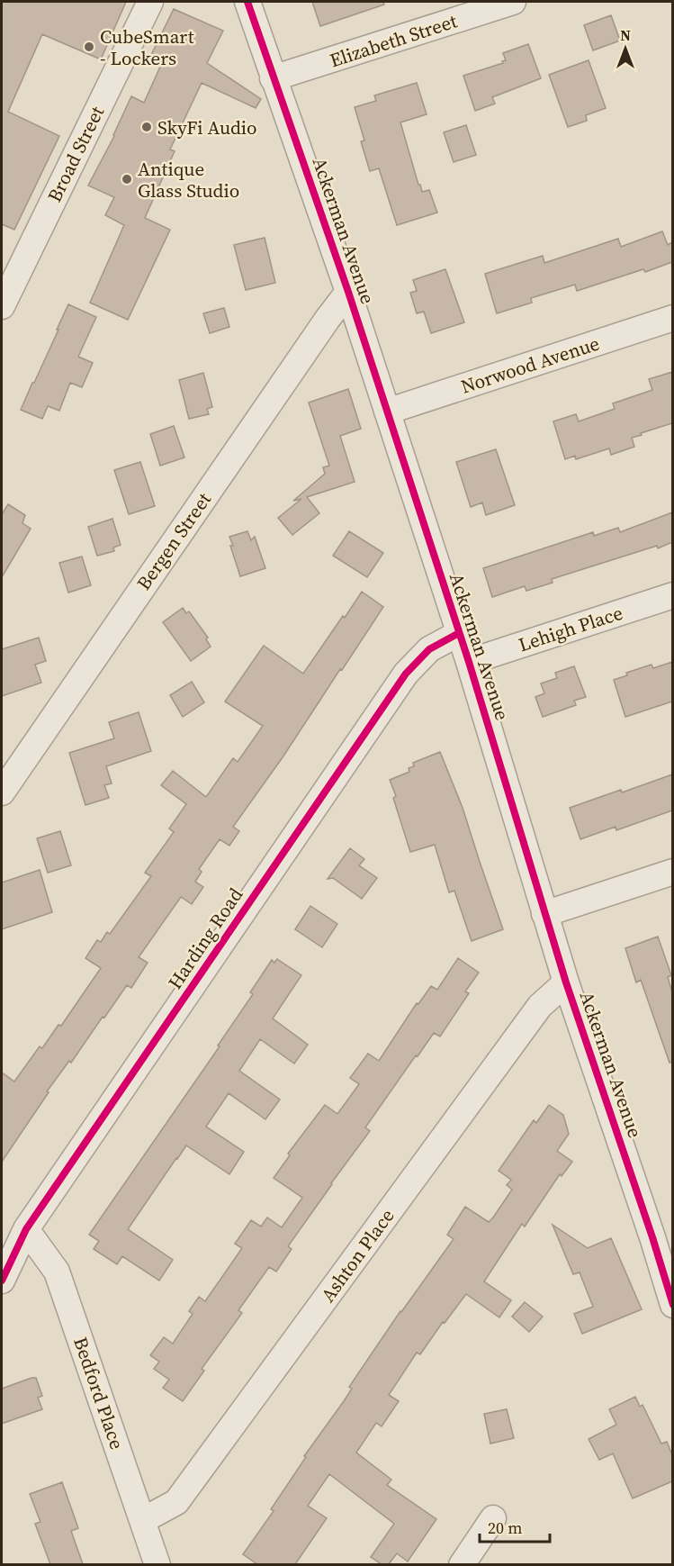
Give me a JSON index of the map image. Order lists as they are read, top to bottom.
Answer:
{
  "streets": {
    "street": [
      "Elizabeth Street",
      "Broad Street",
      "Ackerman Avenue",
      "Norwood Avenue",
      "Bergen Street",
      "Lehigh Place",
      "Harding Road",
      "Ashton Place",
      "Bedford Place"
    ]
  },
  "crossings": [
    ["Elizabeth Street", "Ackerman Avenue"],
    ["Ackerman Avenue", "Norwood Avenue"],
    ["Ackerman Avenue", "Bergen Street"],
    ["Ackerman Avenue", "Lehigh Place"],
    ["Ackerman Avenue", "Harding Road"],
    ["Ackerman Avenue", "Ashton Place"],
    ["Harding Road", "Bedford Place"],
    ["Ashton Place", "Bedford Place"]
  ],
  "places": ["CubeSmart - Lockers", "SkyFi Audio", "Antique Glass Studio"],
  "scale_bar": "20 m",
  "north": "top"
}
